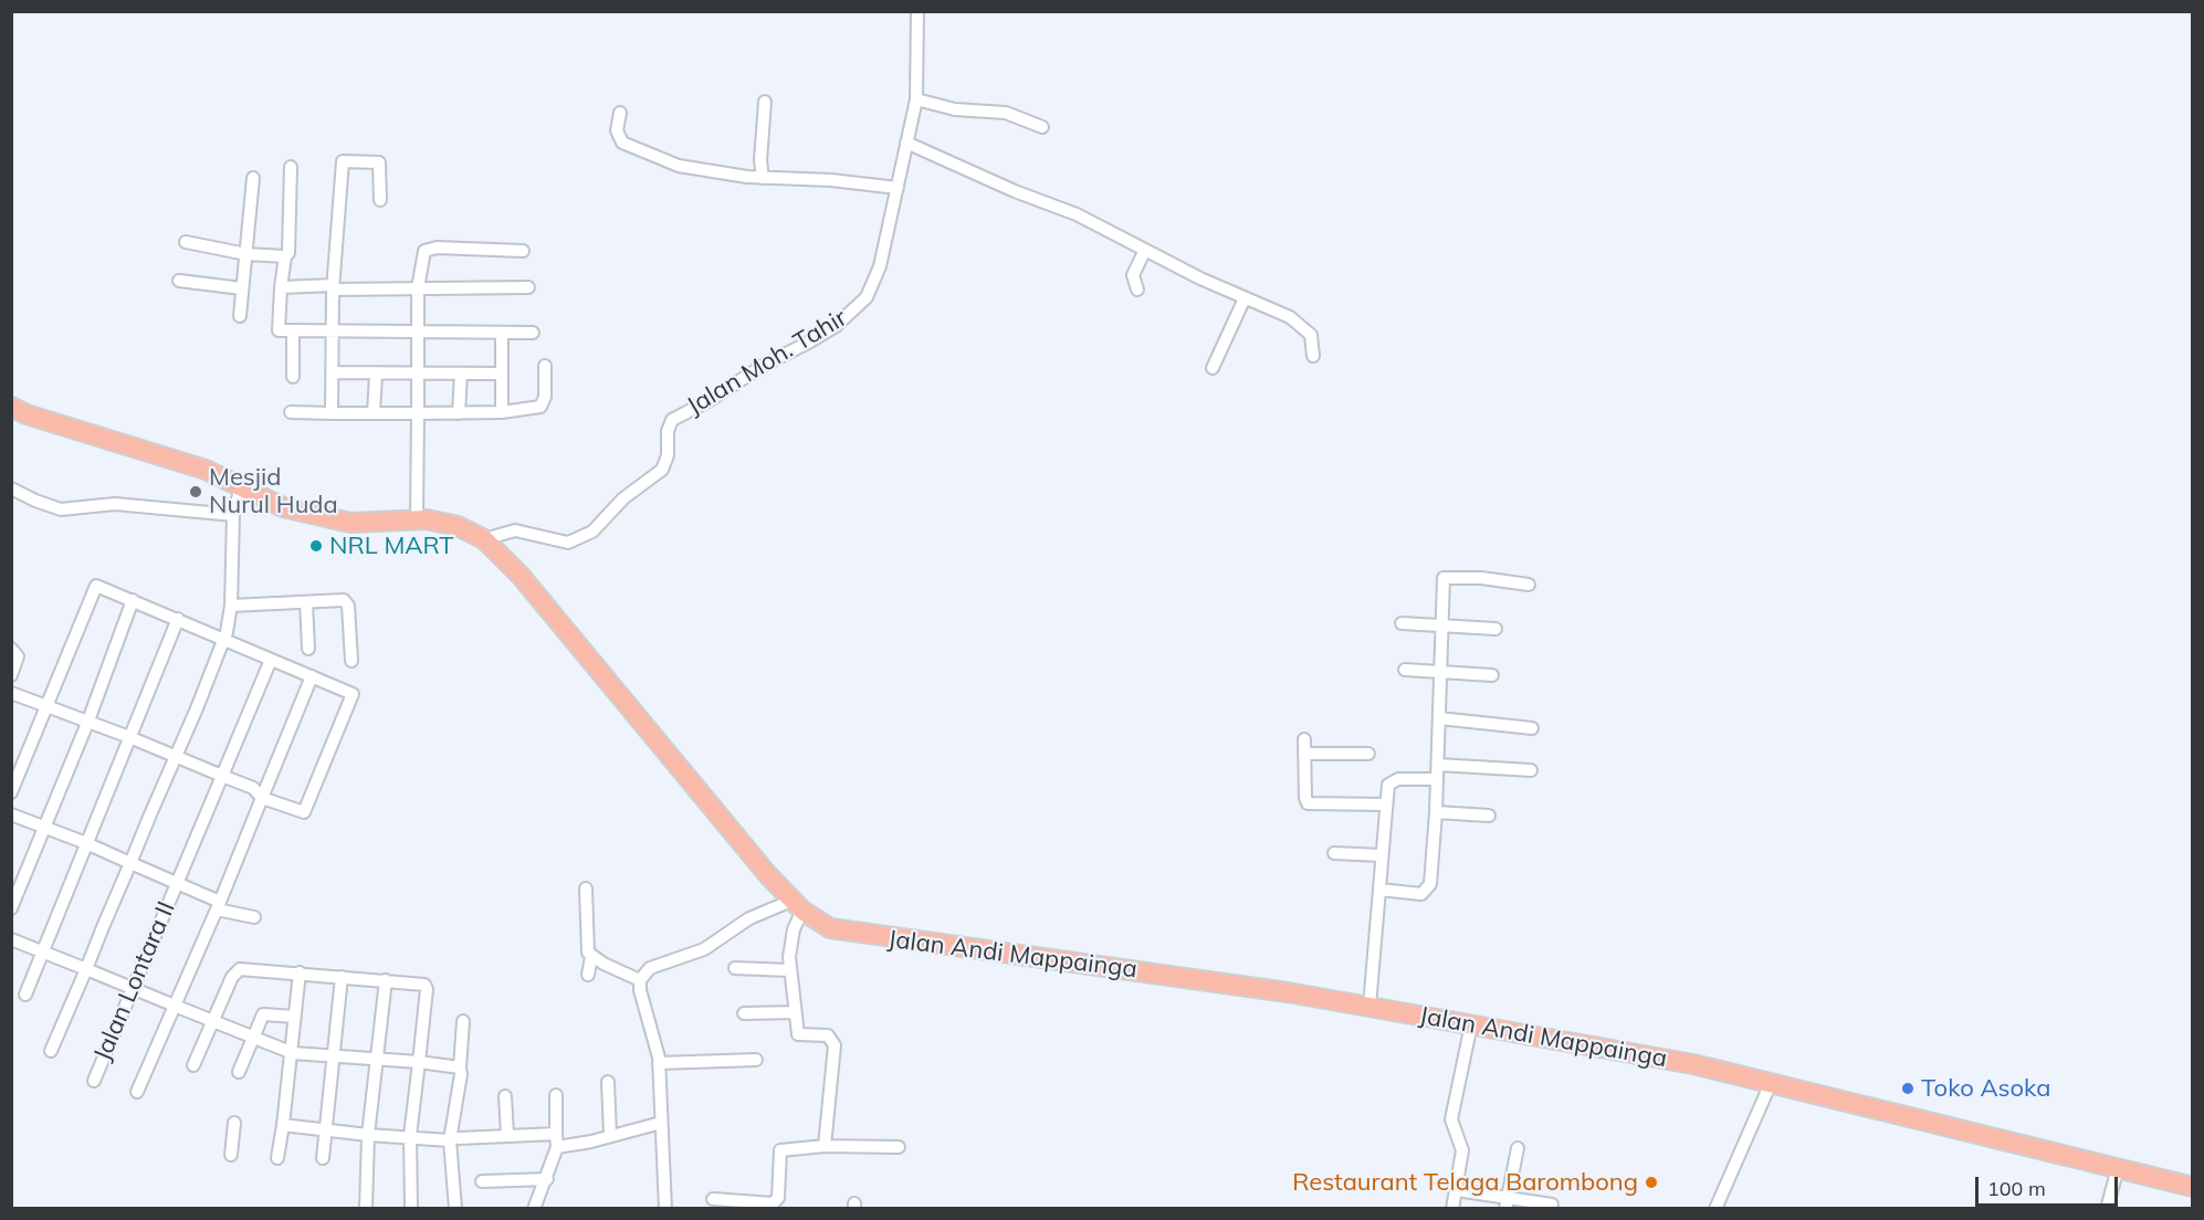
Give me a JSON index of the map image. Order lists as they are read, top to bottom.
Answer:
{
  "streets": {
    "main road": ["Jalan Andi Mappainga"],
    "street": ["Jalan Moh. Tahir", "Jalan Lontara II"]
  },
  "crossings": [
    ["Jalan Moh. Tahir", "Jalan Andi Mappainga"]
  ],
  "places": [
    "Mesjid Nurul Huda",
    "NRL MART",
    "Toko Asoka",
    "Restaurant Telaga Barombong"
  ],
  "scale_bar": "100 m"
}
